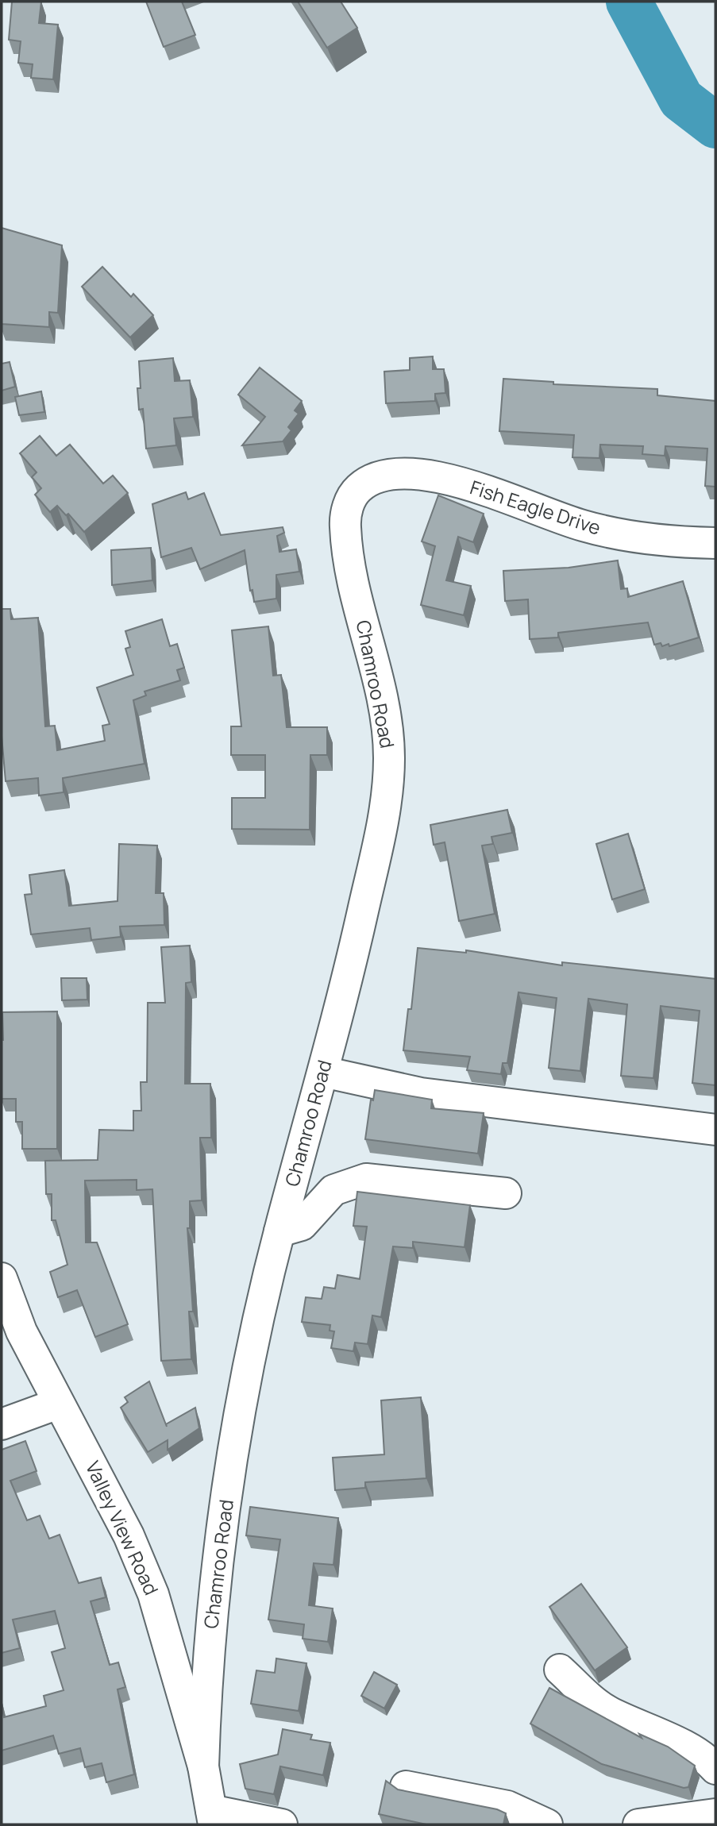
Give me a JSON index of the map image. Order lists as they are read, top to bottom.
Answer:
{
  "streets": {
    "street": ["Fish Eagle Drive", "Chamroo Road", "Valley View Road"]
  },
  "crossings": [
    ["Fish Eagle Drive", "Chamroo Road"],
    ["Chamroo Road", "Valley View Road"]
  ]
}
